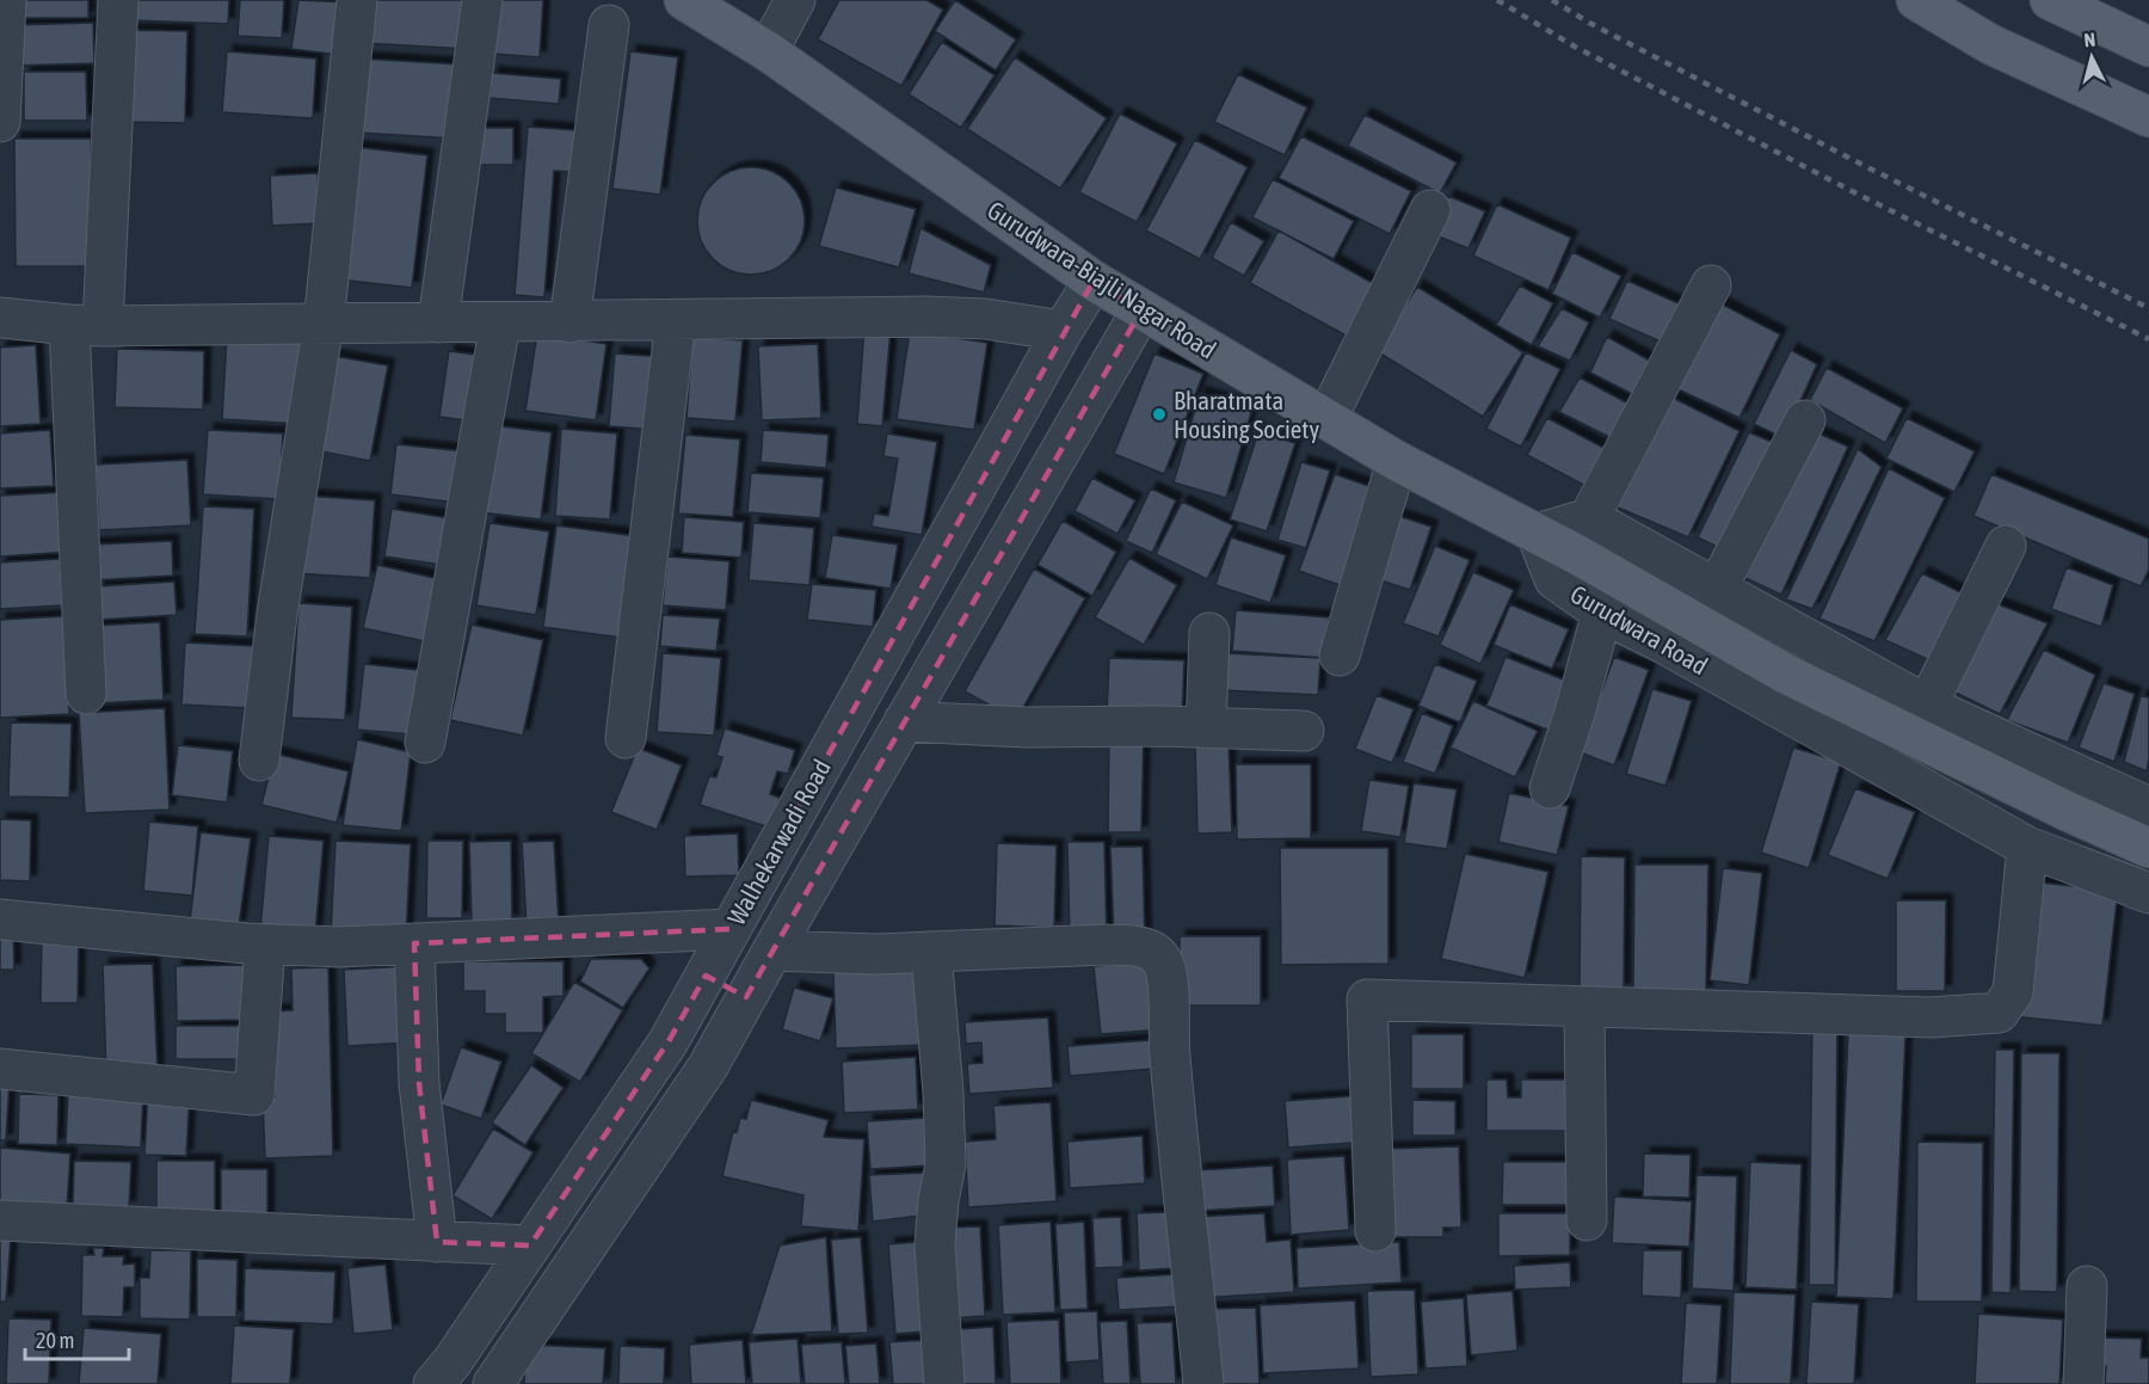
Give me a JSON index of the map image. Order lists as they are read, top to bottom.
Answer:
{
  "streets": {
    "main road": ["Gurudwara-Biajli Nagar Road"],
    "street": ["Gurudwara Road", "Walhekarwadi Road"]
  },
  "crossings": [
    ["Gurudwara-Biajli Nagar Road", "Gurudwara Road"],
    ["Gurudwara-Biajli Nagar Road", "Walhekarwadi Road"]
  ],
  "places": ["Bharatmata Housing Society"],
  "scale_bar": "20 m",
  "north": "top"
}
